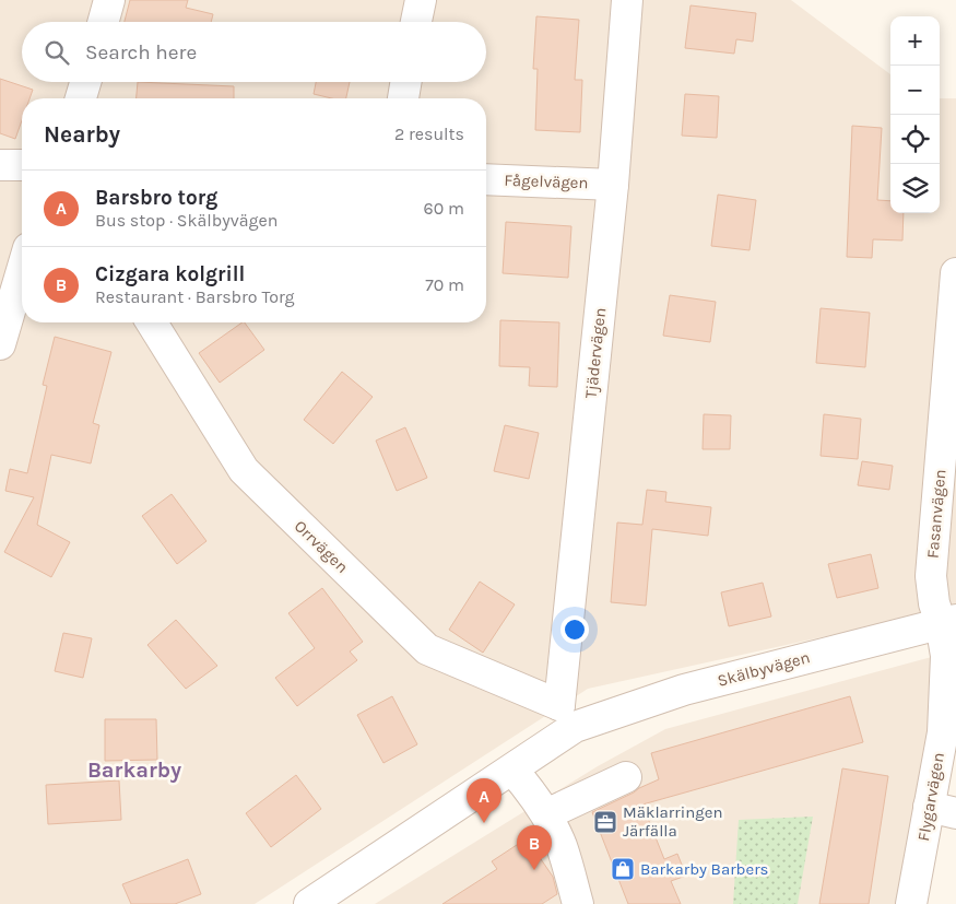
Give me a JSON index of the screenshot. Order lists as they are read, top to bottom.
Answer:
{
  "streets": {
    "street": [
      "Fågelvägen",
      "Tjädervägen",
      "Fasanvägen",
      "Orrvägen",
      "Skälbyvägen",
      "Flygarvägen"
    ]
  },
  "crossings": [
    ["Fågelvägen", "Tjädervägen"],
    ["Tjädervägen", "Orrvägen"],
    ["Tjädervägen", "Skälbyvägen"],
    ["Fasanvägen", "Skälbyvägen"],
    ["Fasanvägen", "Flygarvägen"],
    ["Orrvägen", "Skälbyvägen"],
    ["Skälbyvägen", "Flygarvägen"]
  ],
  "districts": ["Barkarby"],
  "places": {
    "office": ["Mäklarringen Järfälla"],
    "shop": ["Barkarby Barbers"]
  },
  "page": {
    "map_buttons": ["+", "−"],
    "search": "Search here",
    "heading": ["Nearby", "2 results"],
    "list": [
      {
        "mark": "A",
        "name": "Barsbro torg",
        "note": "Bus stop · Skälbyvägen",
        "value": "60 m"
      },
      {
        "mark": "B",
        "name": "Cizgara kolgrill",
        "note": "Restaurant · Barsbro Torg",
        "value": "70 m"
      }
    ],
    "pins": ["A", "B"]
  }
}
